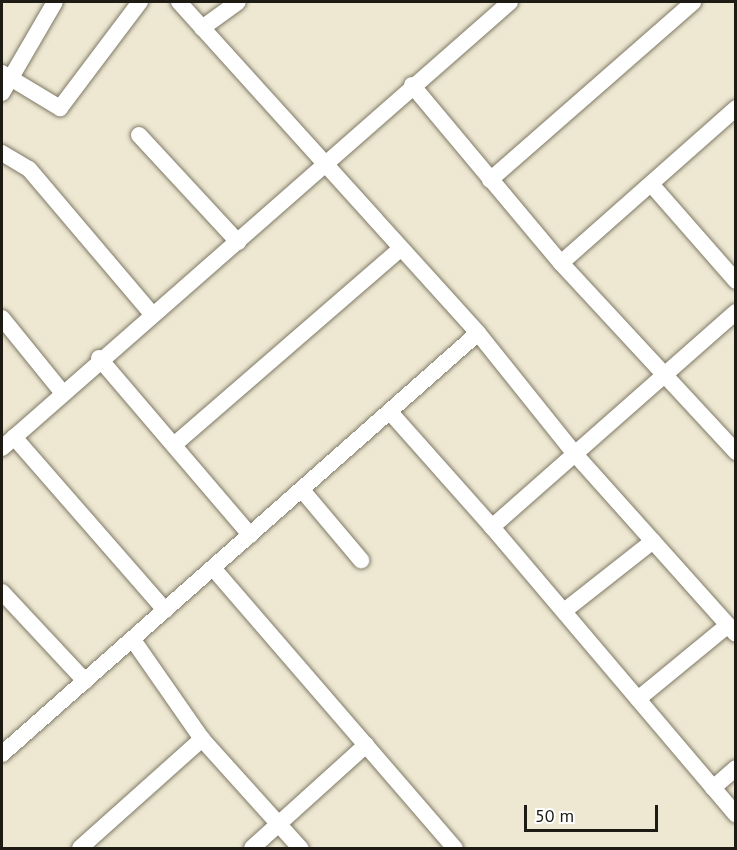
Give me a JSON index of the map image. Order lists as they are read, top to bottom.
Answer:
{
  "scale_bar": "50 m"
}
